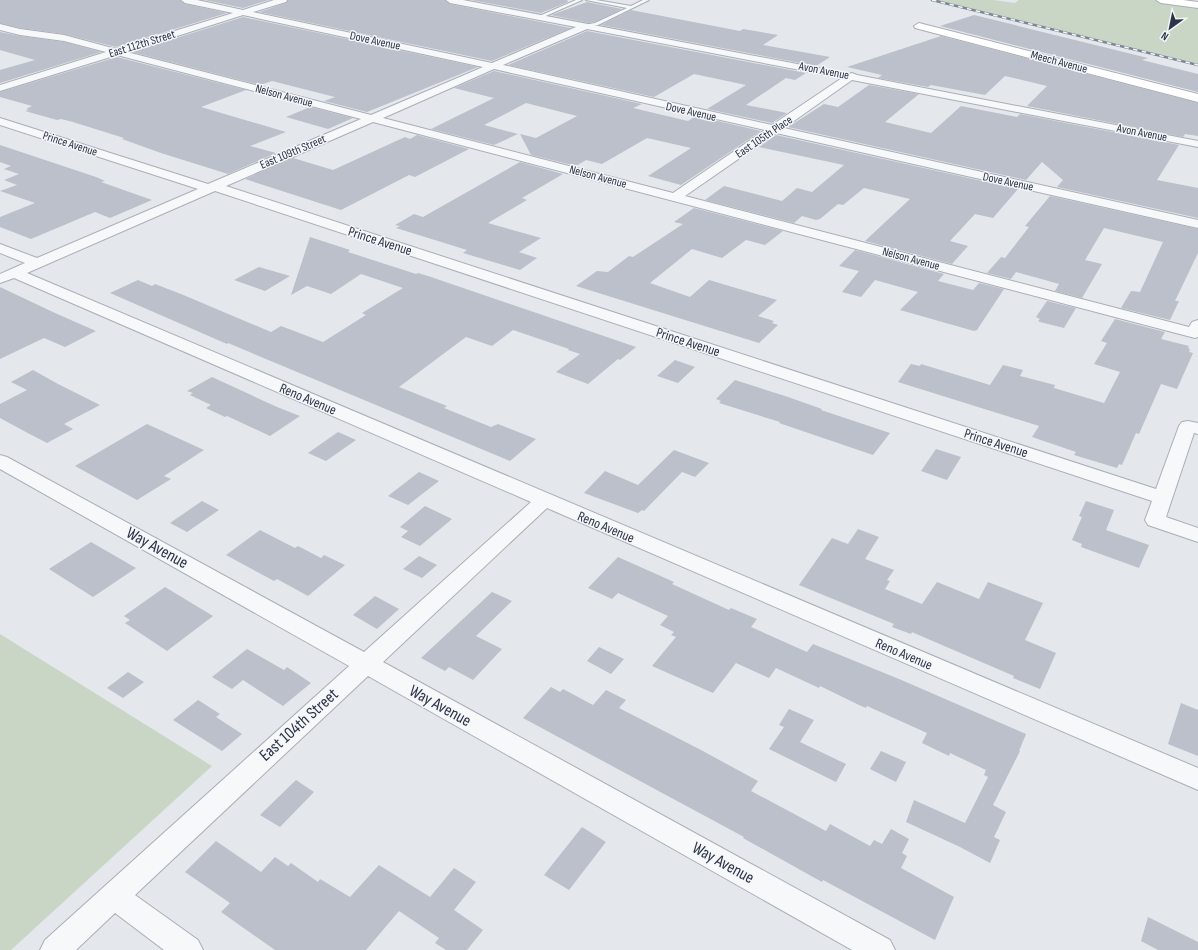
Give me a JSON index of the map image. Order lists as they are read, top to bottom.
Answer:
{
  "streets": {
    "street": [
      "Dove Avenue",
      "East 112th Street",
      "Meech Avenue",
      "Avon Avenue",
      "Nelson Avenue",
      "East 105th Place",
      "Prince Avenue",
      "East 109th Street",
      "Reno Avenue",
      "Way Avenue",
      "East 104th Street"
    ]
  },
  "crossings": [
    ["Dove Avenue", "East 112th Street"],
    ["Dove Avenue", "East 105th Place"],
    ["Dove Avenue", "East 109th Street"],
    ["East 112th Street", "Nelson Avenue"],
    ["Avon Avenue", "East 105th Place"],
    ["Avon Avenue", "East 109th Street"],
    ["Nelson Avenue", "East 105th Place"],
    ["Nelson Avenue", "East 109th Street"],
    ["Prince Avenue", "East 109th Street"],
    ["East 109th Street", "Reno Avenue"],
    ["Reno Avenue", "East 104th Street"],
    ["Way Avenue", "East 104th Street"]
  ],
  "north": "bottom left"
}
